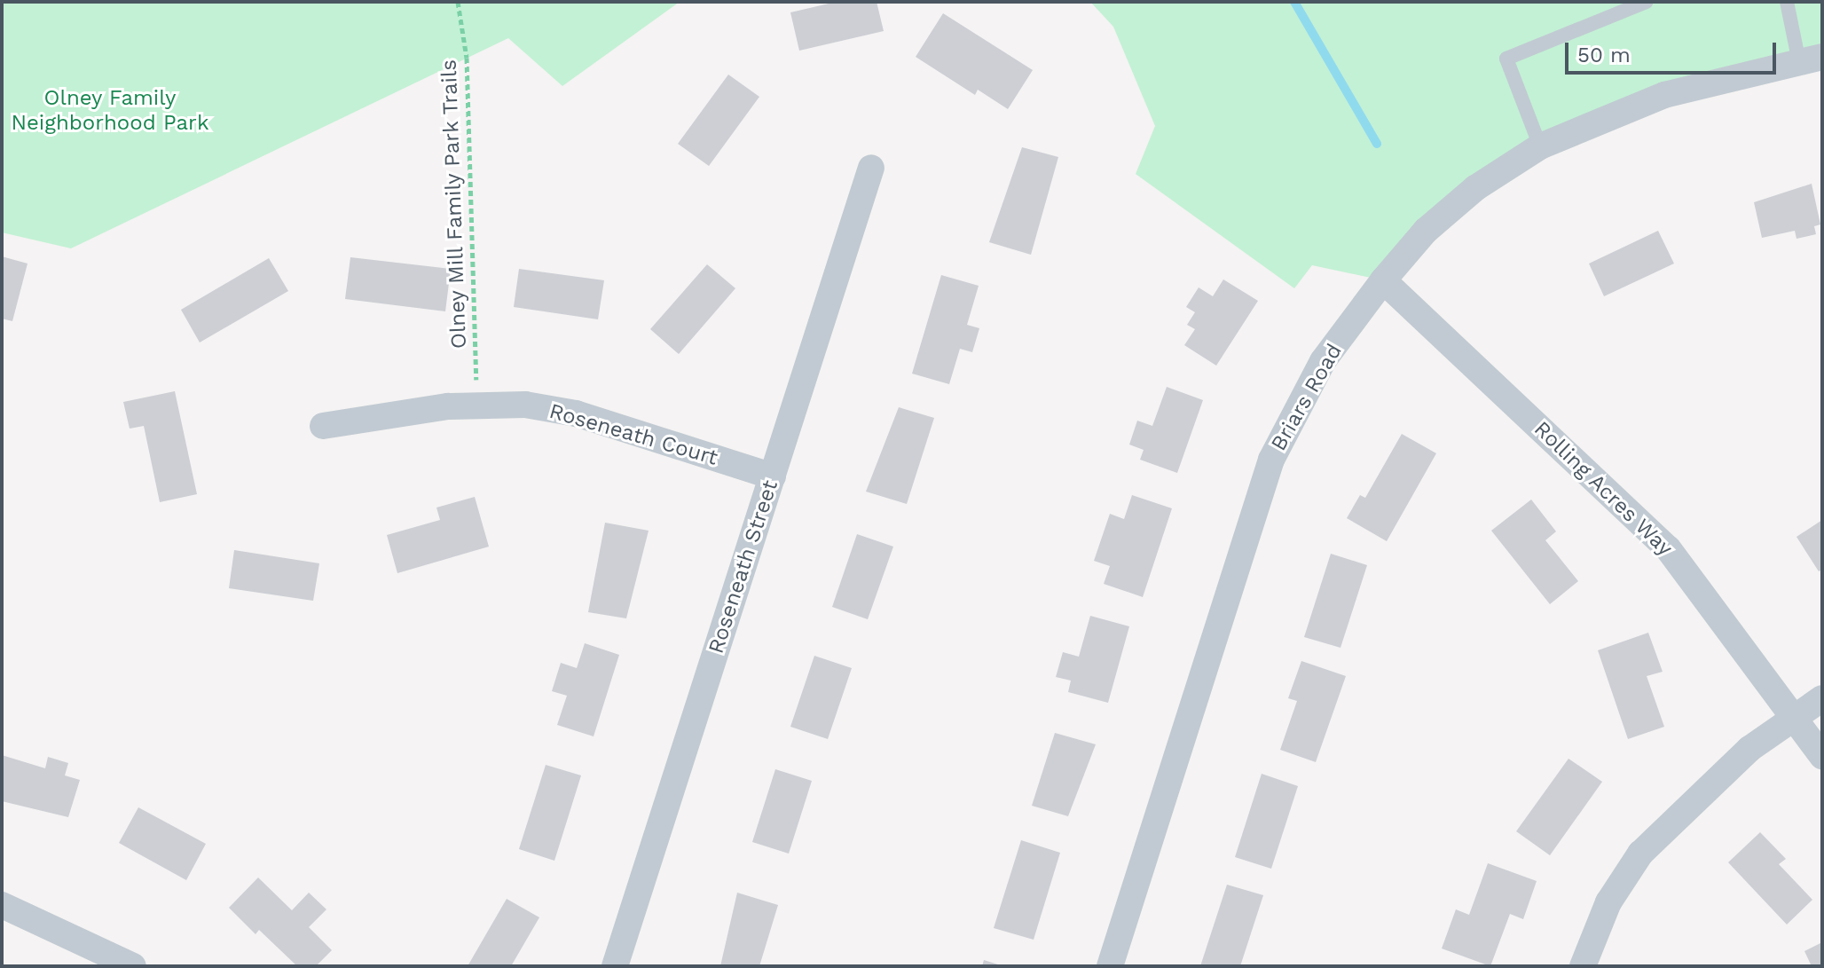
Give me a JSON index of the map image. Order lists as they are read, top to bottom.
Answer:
{
  "streets": {
    "street": [
      "Briars Road",
      "Roseneath Court",
      "Rolling Acres Way",
      "Roseneath Street"
    ],
    "path": ["Olney Mill Family Park Trails"]
  },
  "crossings": [
    ["Olney Mill Family Park Trails", "Roseneath Court"],
    ["Briars Road", "Rolling Acres Way"],
    ["Roseneath Court", "Roseneath Street"]
  ],
  "parks": ["Olney Family Neighborhood Park"],
  "scale_bar": "50 m"
}
